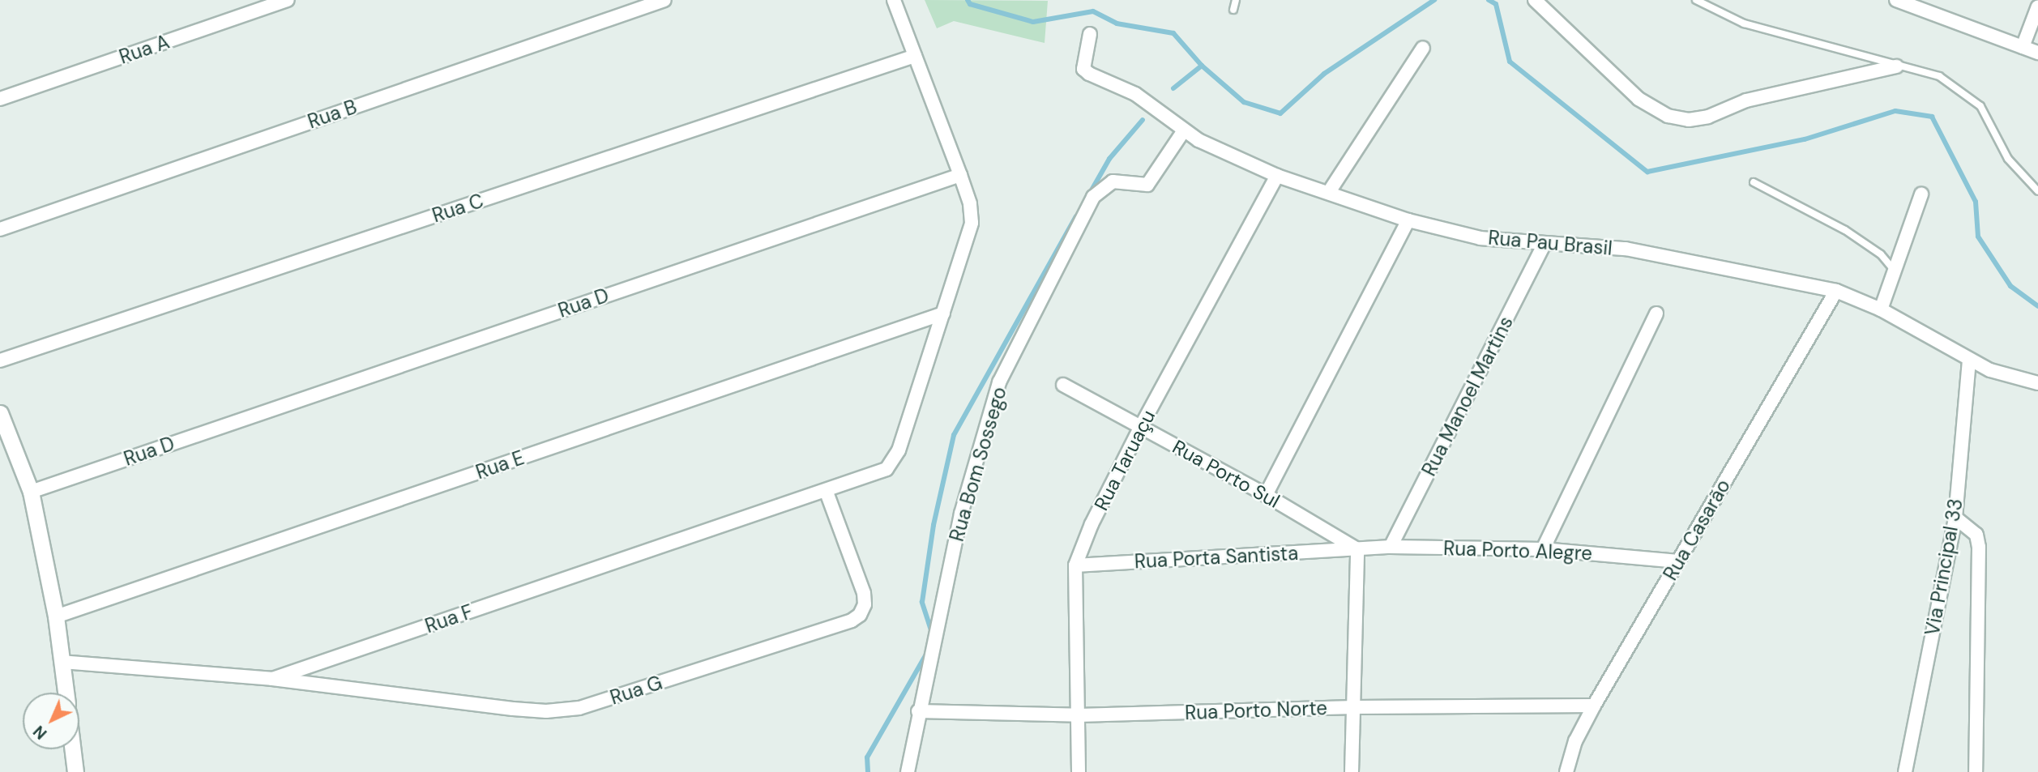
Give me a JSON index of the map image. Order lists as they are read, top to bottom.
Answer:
{
  "streets": {
    "street": [
      "Rua A",
      "Rua B",
      "Rua C",
      "Rua Pau Brasil",
      "Rua D",
      "Rua Manoel Martins",
      "Rua Taruaçu",
      "Rua Bom Sossego",
      "Rua E",
      "Rua Porto Sul",
      "Rua Casarão",
      "Rua Porto Alegre",
      "Rua Porta Santista",
      "Via Principal 33",
      "Rua F",
      "Rua G",
      "Rua Porto Norte"
    ]
  },
  "crossings": [
    ["Rua Pau Brasil", "Rua Manoel Martins"],
    ["Rua Pau Brasil", "Rua Taruaçu"],
    ["Rua Pau Brasil", "Rua Bom Sossego"],
    ["Rua Pau Brasil", "Rua Casarão"],
    ["Rua Pau Brasil", "Via Principal 33"],
    ["Rua Manoel Martins", "Rua Porto Alegre"],
    ["Rua Taruaçu", "Rua Porto Sul"],
    ["Rua Taruaçu", "Rua Porta Santista"],
    ["Rua Taruaçu", "Rua Porto Norte"],
    ["Rua Bom Sossego", "Rua Porto Norte"],
    ["Rua Porto Sul", "Rua Porto Alegre"],
    ["Rua Porto Sul", "Rua Porta Santista"],
    ["Rua Casarão", "Rua Porto Alegre"],
    ["Rua Casarão", "Rua Porto Norte"],
    ["Rua Porto Alegre", "Rua Porta Santista"],
    ["Rua F", "Rua G"]
  ],
  "north": "bottom left"
}
